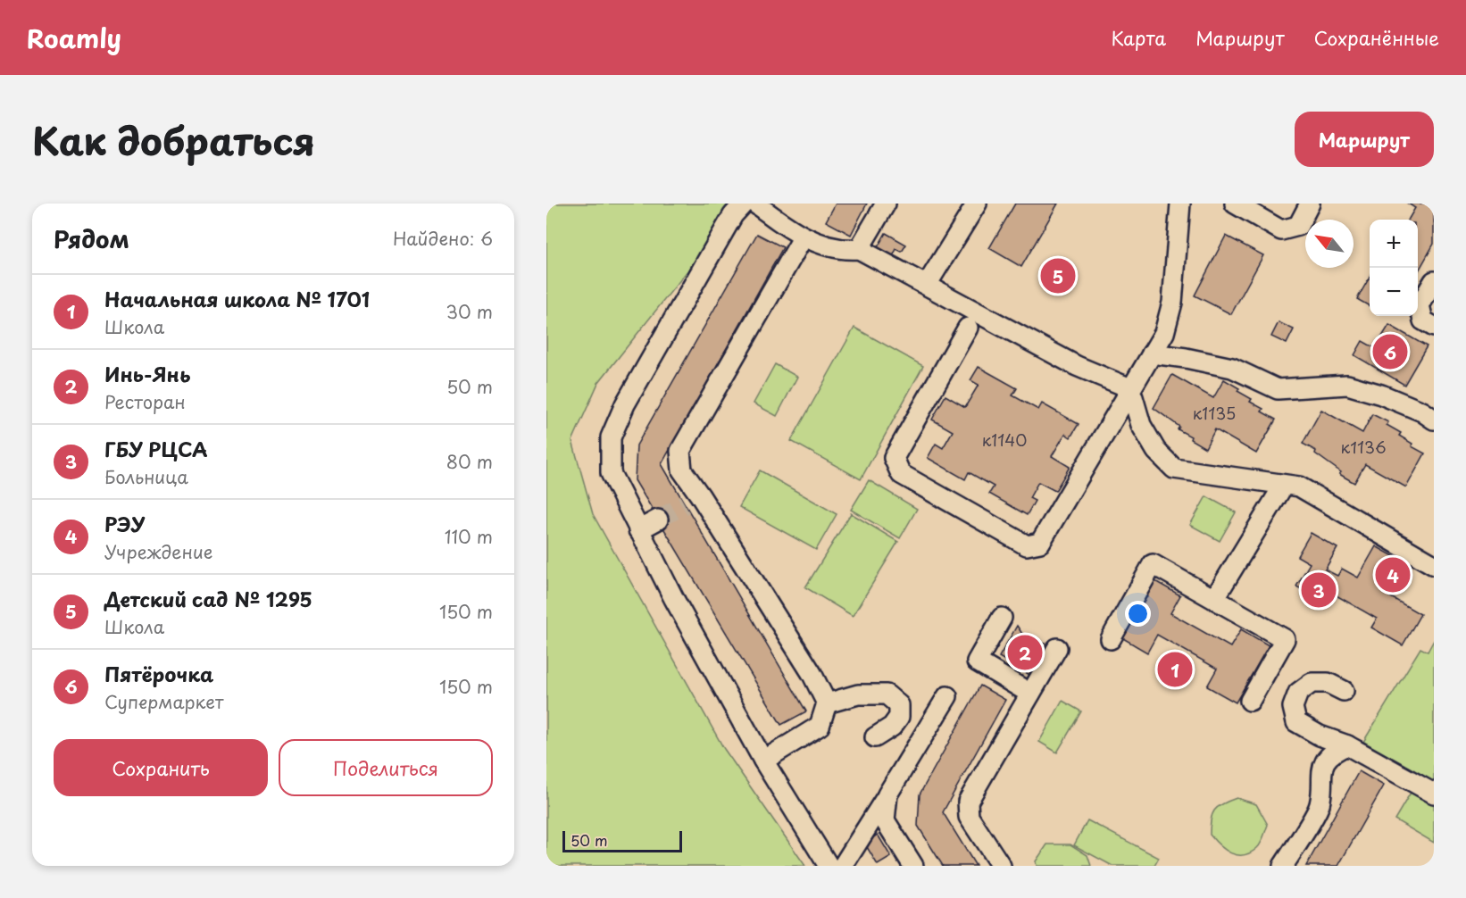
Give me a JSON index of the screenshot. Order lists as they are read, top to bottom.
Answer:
{
  "house_numbers": ["к1135", "к1140", "к1136"],
  "scale_bar": "50 m",
  "north": "top left",
  "page": {
    "header": "Roamly",
    "nav": ["Карта", "Маршрут", "Сохранённые"],
    "title": "Как добраться",
    "buttons": [
      "Маршрут",
      ["Сохранить", "Поделиться"]
    ],
    "heading": ["Рядом", "Найдено: 6"],
    "map_buttons": ["+", "−"],
    "pins": [
      "5",
      "6",
      "4",
      "3",
      "2",
      "1"
    ],
    "list": [
      {
        "mark": "1",
        "name": "Начальная школа № 1701",
        "note": "Школа",
        "value": "30 m"
      },
      {
        "mark": "2",
        "name": "Инь-Янь",
        "note": "Ресторан",
        "value": "50 m"
      },
      {
        "mark": "3",
        "name": "ГБУ РЦСА",
        "note": "Больница",
        "value": "80 m"
      },
      {
        "mark": "4",
        "name": "РЭУ",
        "note": "Учреждение",
        "value": "110 m"
      },
      {
        "mark": "5",
        "name": "Детский сад № 1295",
        "note": "Школа",
        "value": "150 m"
      },
      {
        "mark": "6",
        "name": "Пятёрочка",
        "note": "Супермаркет",
        "value": "150 m"
      }
    ],
    "scale": "50 m"
  }
}
